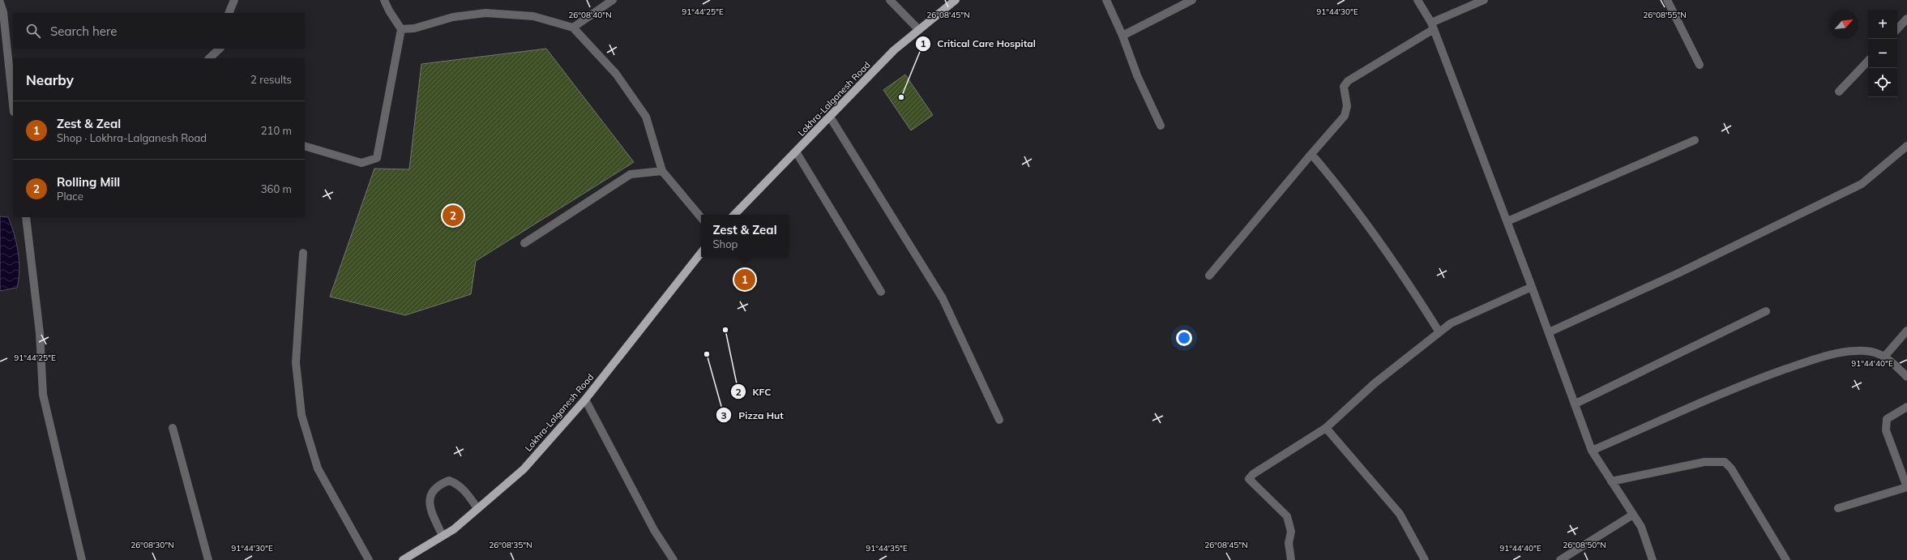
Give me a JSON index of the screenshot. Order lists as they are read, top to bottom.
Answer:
{
  "streets": {
    "main road": ["Lokhra-Lalganesh Road"]
  },
  "places": ["Critical Care Hospital", "KFC", "Pizza Hut"],
  "north": "top right",
  "page": {
    "map_buttons": ["+", "−"],
    "search": "Search here",
    "heading": ["Nearby", "2 results"],
    "list": [
      {
        "mark": "1",
        "name": "Zest & Zeal",
        "note": "Shop · Lokhra-Lalganesh Road",
        "value": "210 m"
      },
      {
        "mark": "2",
        "name": "Rolling Mill",
        "note": "Place",
        "value": "360 m"
      }
    ],
    "pins": ["2", "1"],
    "popup": ["Zest & Zeal", "Shop"]
  },
  "coordinates": [
    "91°44'25\"E",
    "91°44'30\"E",
    "26°08'40\"N",
    "26°08'45\"N",
    "26°08'55\"N",
    "91°44'40\"E",
    "26°08'30\"N",
    "26°08'35\"N",
    "26°08'50\"N",
    "91°44'35\"E"
  ]
}
